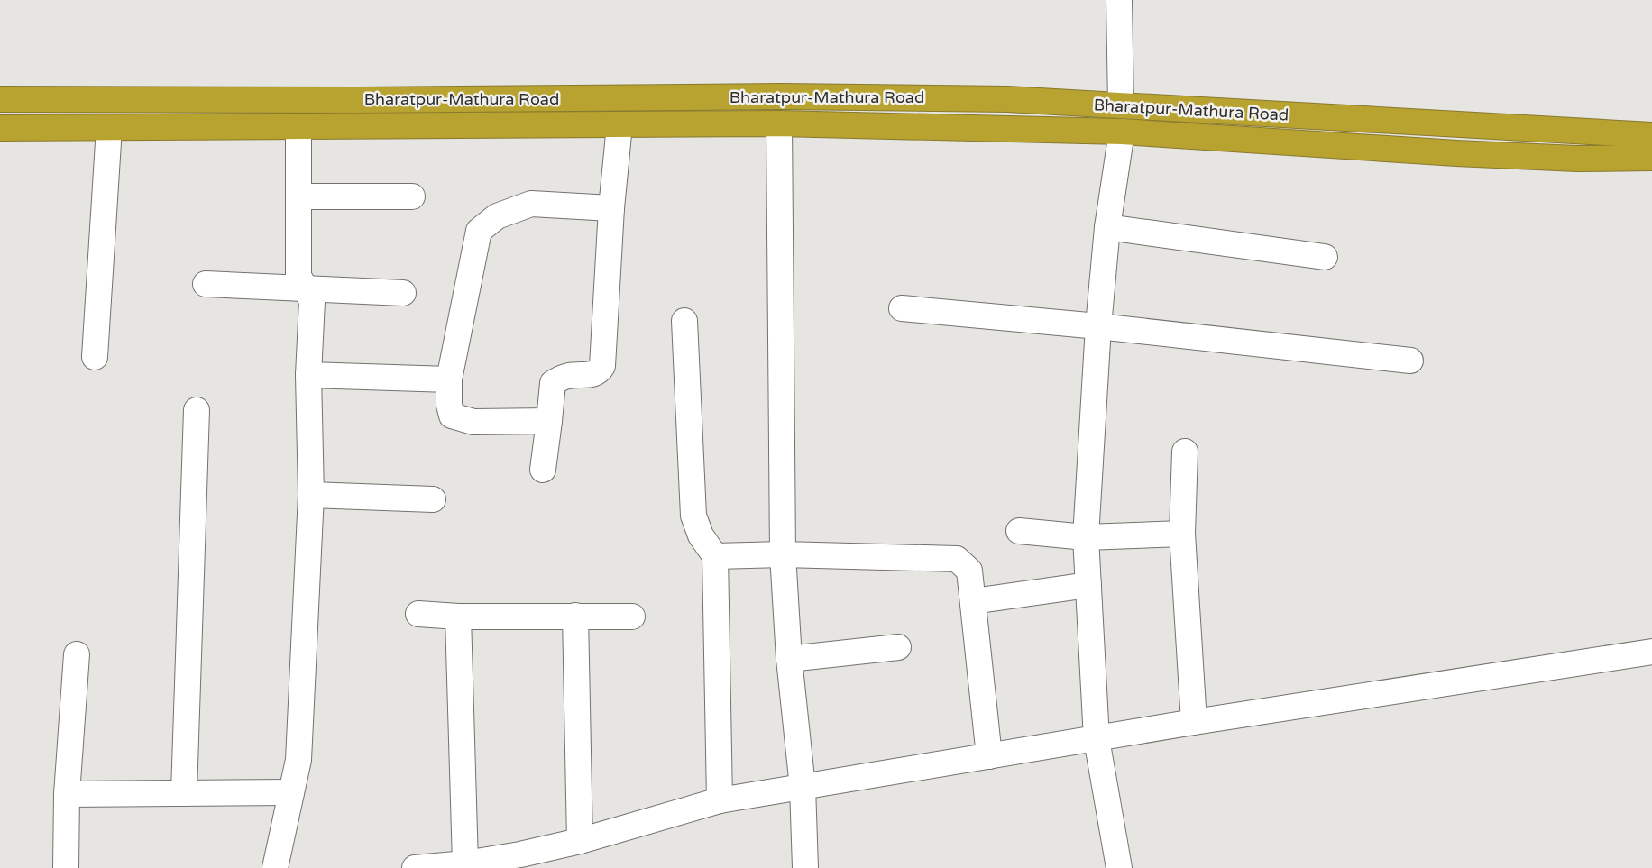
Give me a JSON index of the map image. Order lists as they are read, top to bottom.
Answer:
{
  "streets": {
    "highway": ["Bharatpur-Mathura Road"]
  }
}
